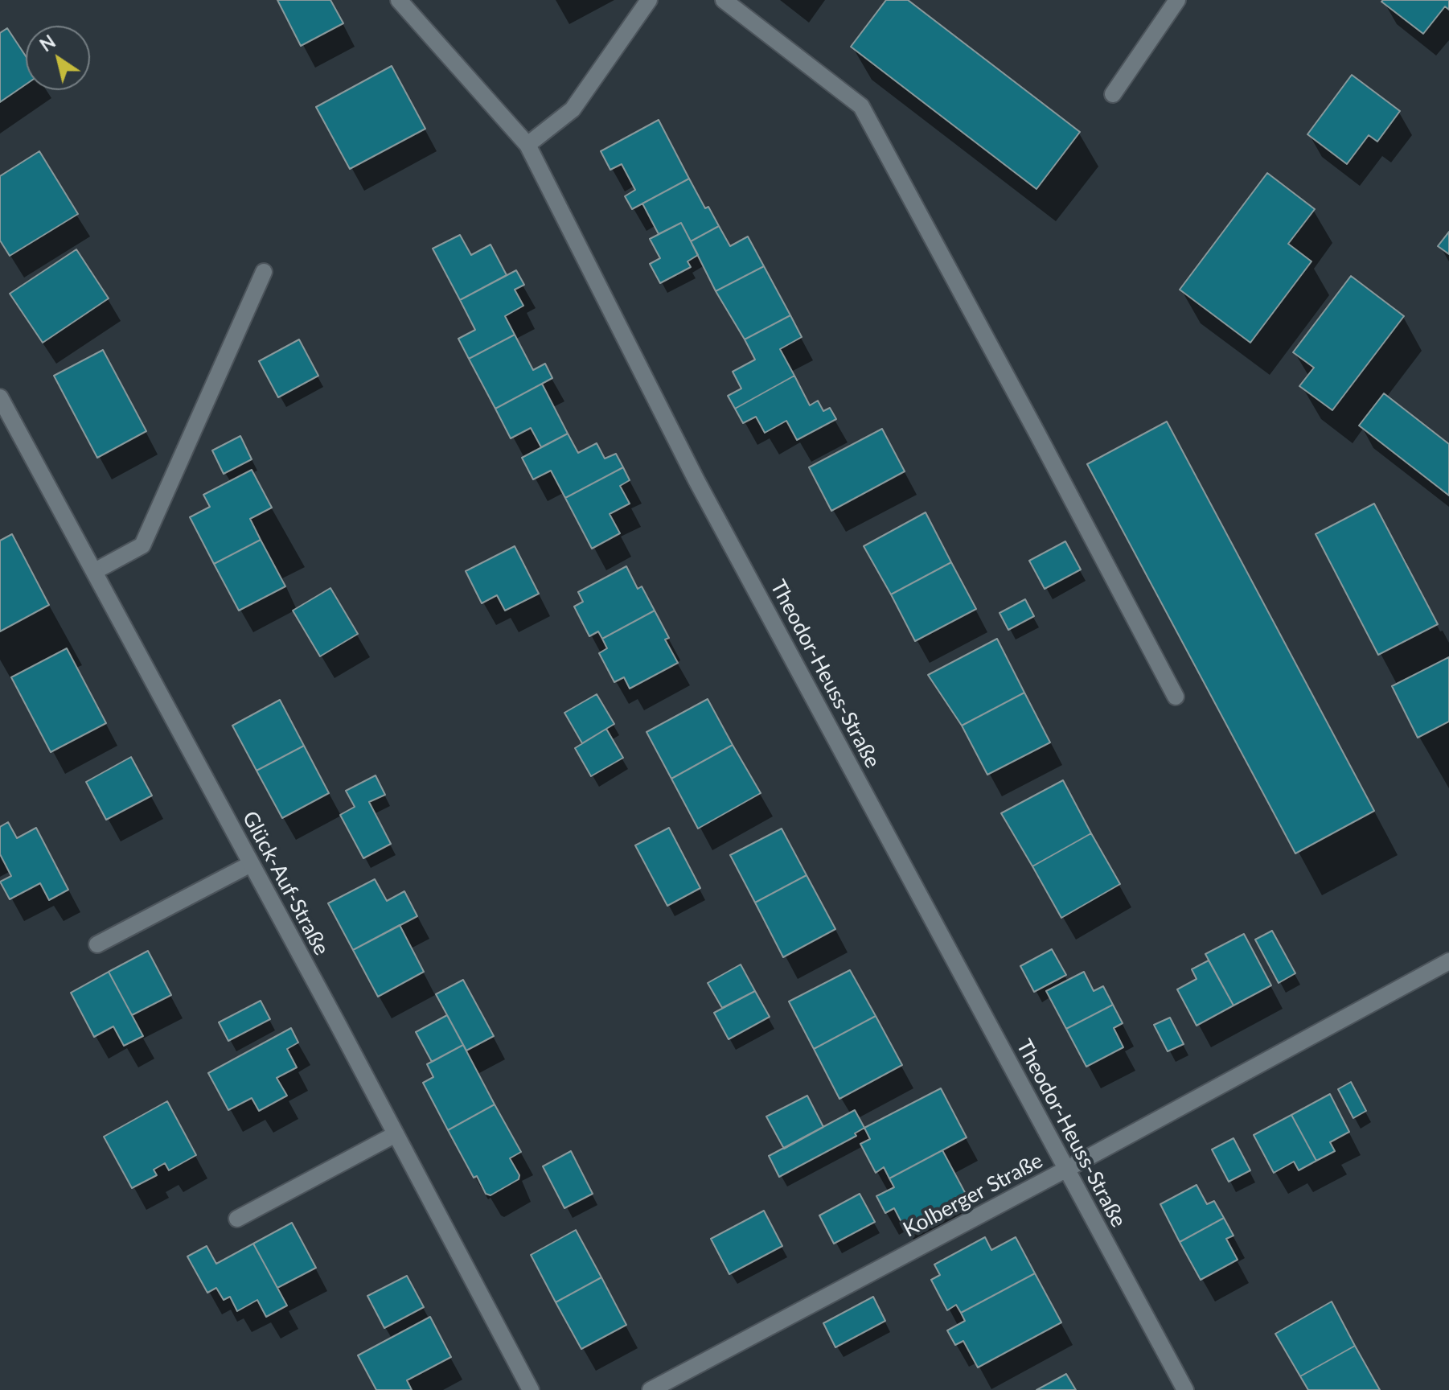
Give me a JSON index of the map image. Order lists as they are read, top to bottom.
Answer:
{
  "streets": {
    "street": ["Theodor-Heuss-Straße", "Glück-Auf-Straße", "Kolberger Straße"]
  },
  "crossings": [
    ["Theodor-Heuss-Straße", "Kolberger Straße"]
  ],
  "north": "top left"
}
